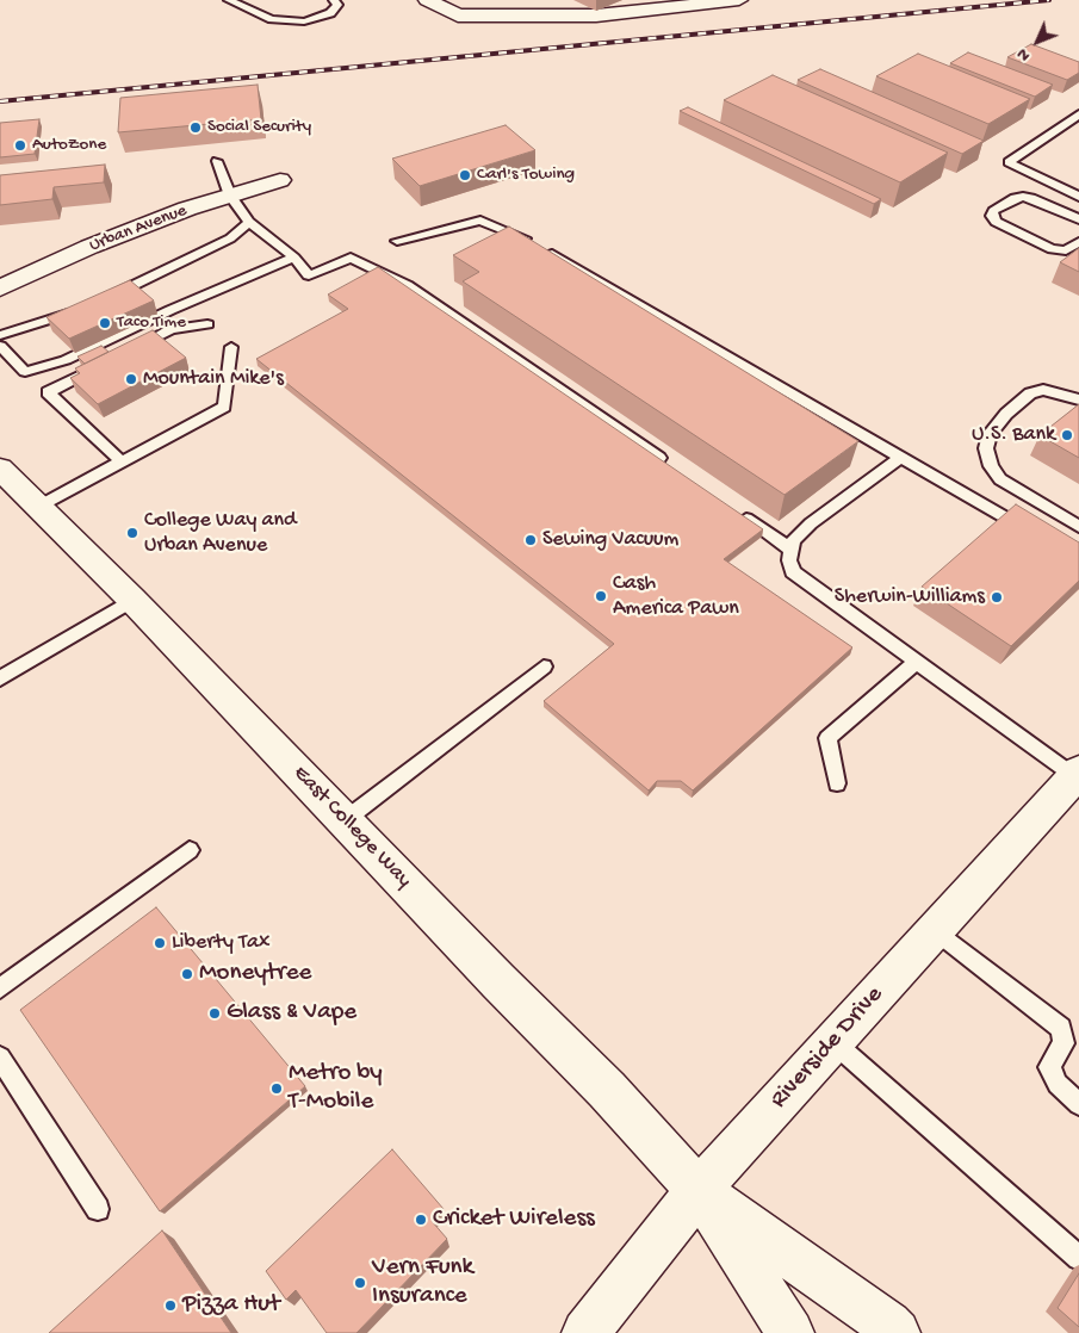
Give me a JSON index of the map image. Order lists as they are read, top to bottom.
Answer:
{
  "streets": {
    "main road": ["Urban Avenue", "East College Way", "Riverside Drive"]
  },
  "crossings": [
    ["East College Way", "Riverside Drive"]
  ],
  "places": [
    "Social Security",
    "AutoZone",
    "Carl's Towing",
    "Taco Time",
    "Mountain Mike's",
    "U.S. Bank",
    "College Way and Urban Avenue",
    "Sewing Vacuum",
    "Cash America Pawn",
    "Sherwin-Williams",
    "Liberty Tax",
    "Moneytree",
    "Glass & Vape",
    "Metro by T-Mobile",
    "Cricket Wireless",
    "Vern Funk Insurance",
    "Pizza Hut"
  ],
  "north": "bottom left"
}
